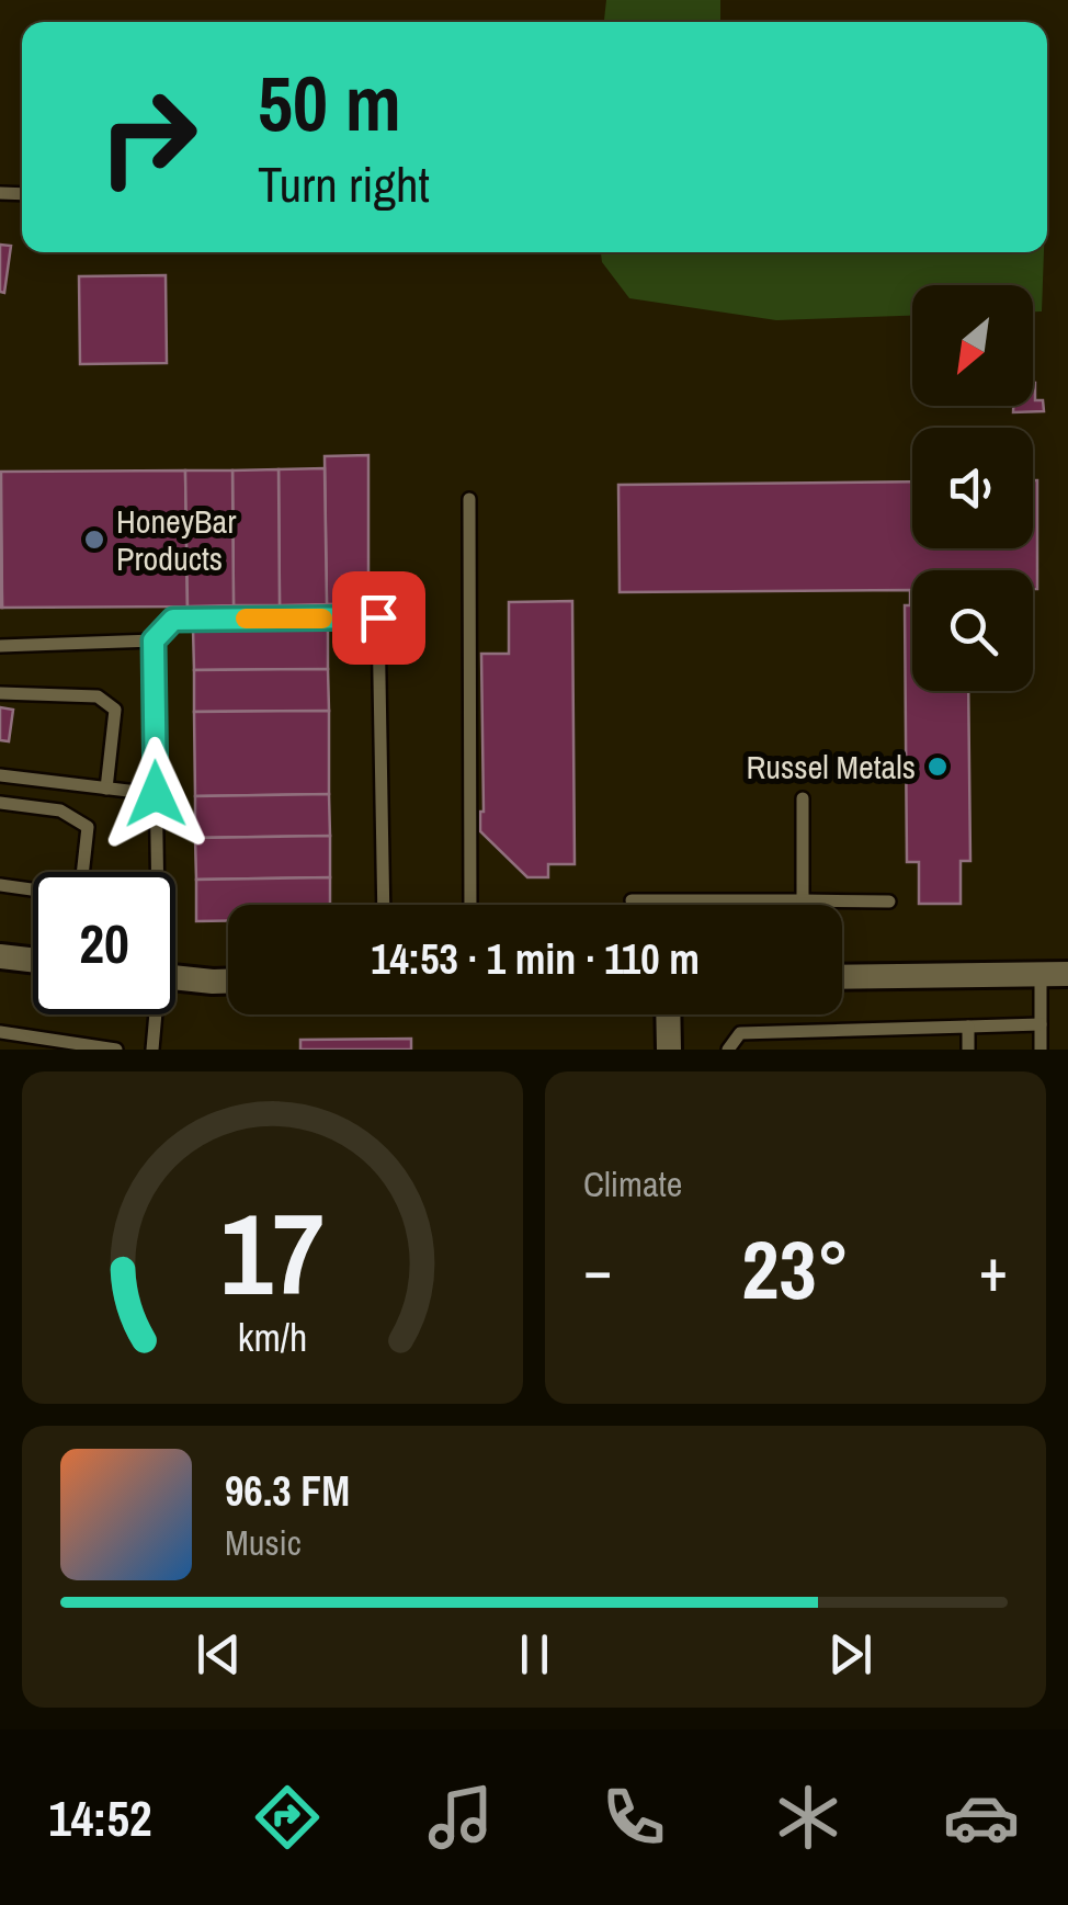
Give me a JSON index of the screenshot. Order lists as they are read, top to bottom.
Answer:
{
  "places": ["HoneyBar Products", "Russel Metals"],
  "north": "bottom left",
  "page": {
    "turn": ["50 m", "Turn right"],
    "limit": "20",
    "trip": "14:53 · 1 min · 110 m",
    "tile": "Climate",
    "heat": ["−", "23°", "+"],
    "song": ["96.3 FM", "Music"],
    "tabs": "14:52",
    "gauge": ["17", "km/h"]
  }
}
